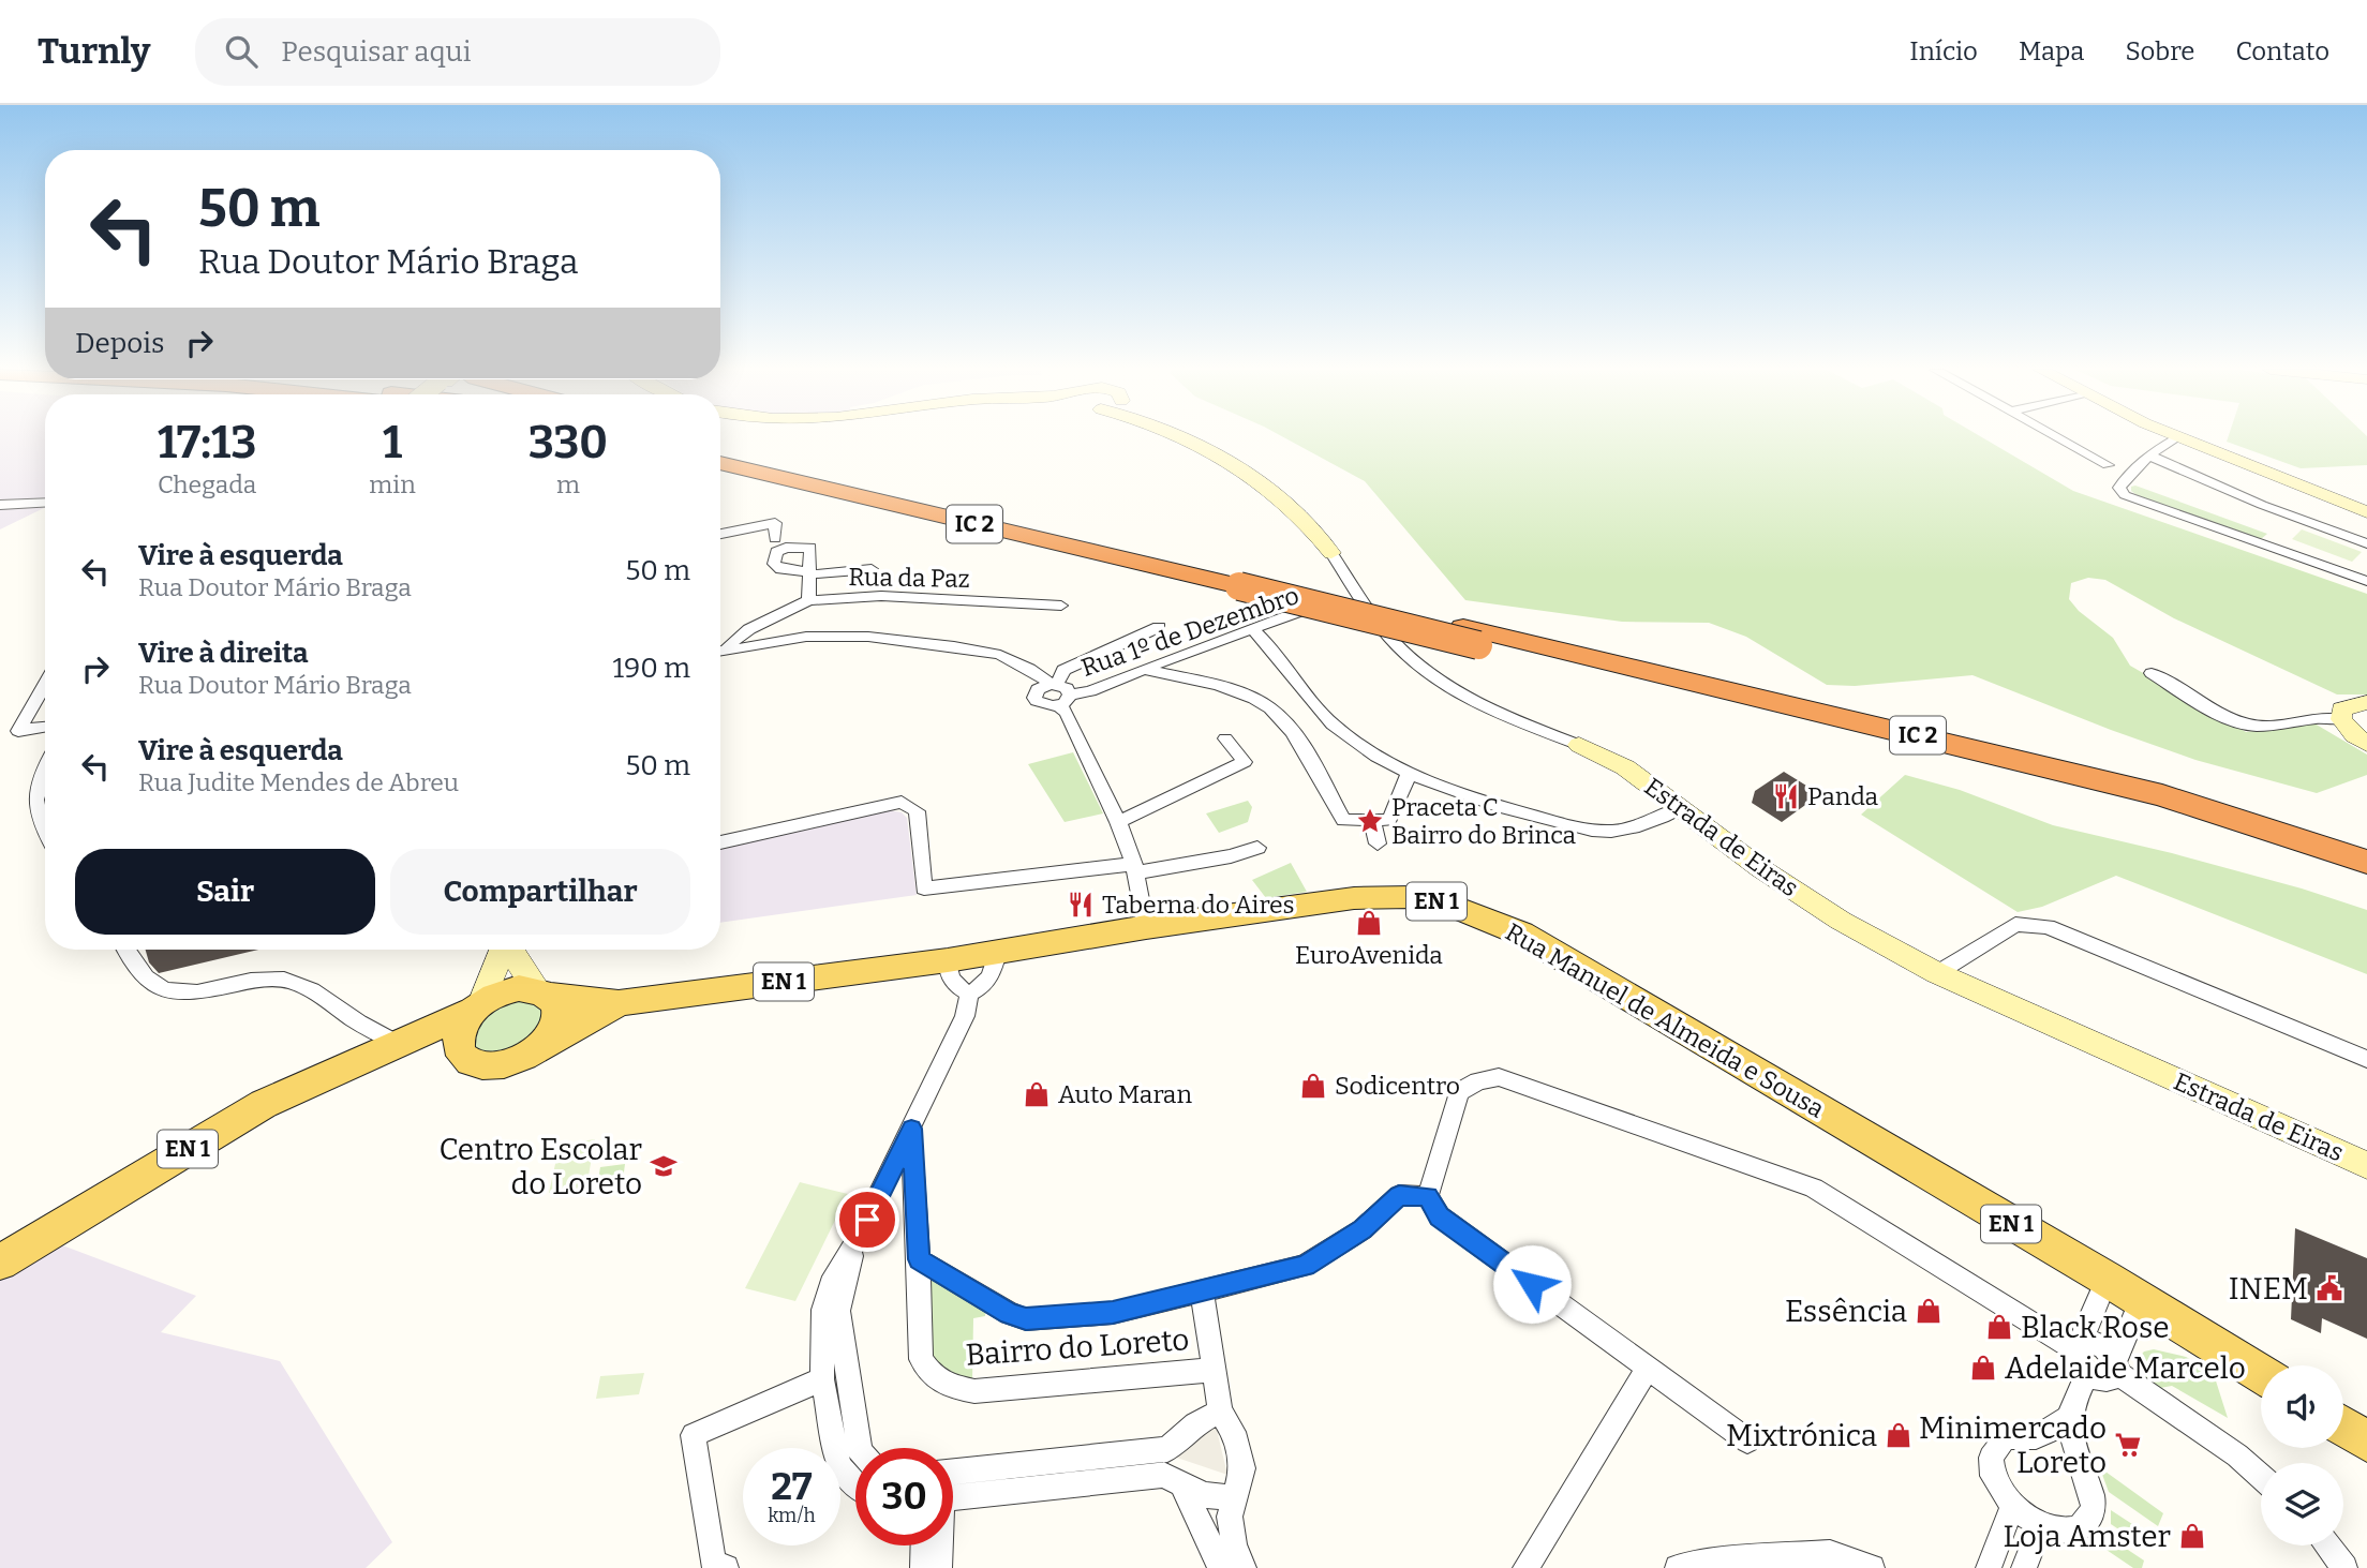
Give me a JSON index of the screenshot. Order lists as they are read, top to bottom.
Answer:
{
  "streets": {
    "highway": ["IC 2"],
    "main road": ["EN 1", "Rua Manuel de Almeida e Sousa"],
    "street": [
      "Rua da Paz",
      "Rua 1º de Dezembro",
      "Estrada de Eiras",
      "Bairro do Loreto"
    ]
  },
  "crossings": [
    ["Rua 1º de Dezembro", "Estrada de Eiras"],
    ["EN 1", "Rua Manuel de Almeida e Sousa"]
  ],
  "places": {
    "restaurant": ["Panda", "Taberna do Aires"],
    "place": ["Praceta C Bairro do Brinca"],
    "shop": [
      "EuroAvenida",
      "Sodicentro",
      "Auto Maran",
      "Essência",
      "Black Rose",
      "Adelaide Marcelo",
      "Mixtrónica",
      "Loja Amster"
    ],
    "school or university": ["Centro Escolar do Loreto"],
    "public building": ["INEM"],
    "supermarket": ["Minimercado Loreto"]
  },
  "page": {
    "header": "Turnly",
    "search": "Pesquisar aqui",
    "nav": [
      "Início",
      "Mapa",
      "Sobre",
      "Contato"
    ],
    "turn": ["50 m", "Rua Doutor Mário Braga"],
    "then": "Depois",
    "eta": [
      "17:13",
      "Chegada",
      "1",
      "min",
      "330",
      "m"
    ],
    "list": [
      {
        "name": "Vire à esquerda",
        "note": "Rua Doutor Mário Braga",
        "value": "50 m"
      },
      {
        "name": "Vire à direita",
        "note": "Rua Doutor Mário Braga",
        "value": "190 m"
      },
      {
        "name": "Vire à esquerda",
        "note": "Rua Judite Mendes de Abreu",
        "value": "50 m"
      }
    ],
    "buttons": ["Sair", "Compartilhar"],
    "speed": "27 km/h",
    "limit": "30"
  }
}
